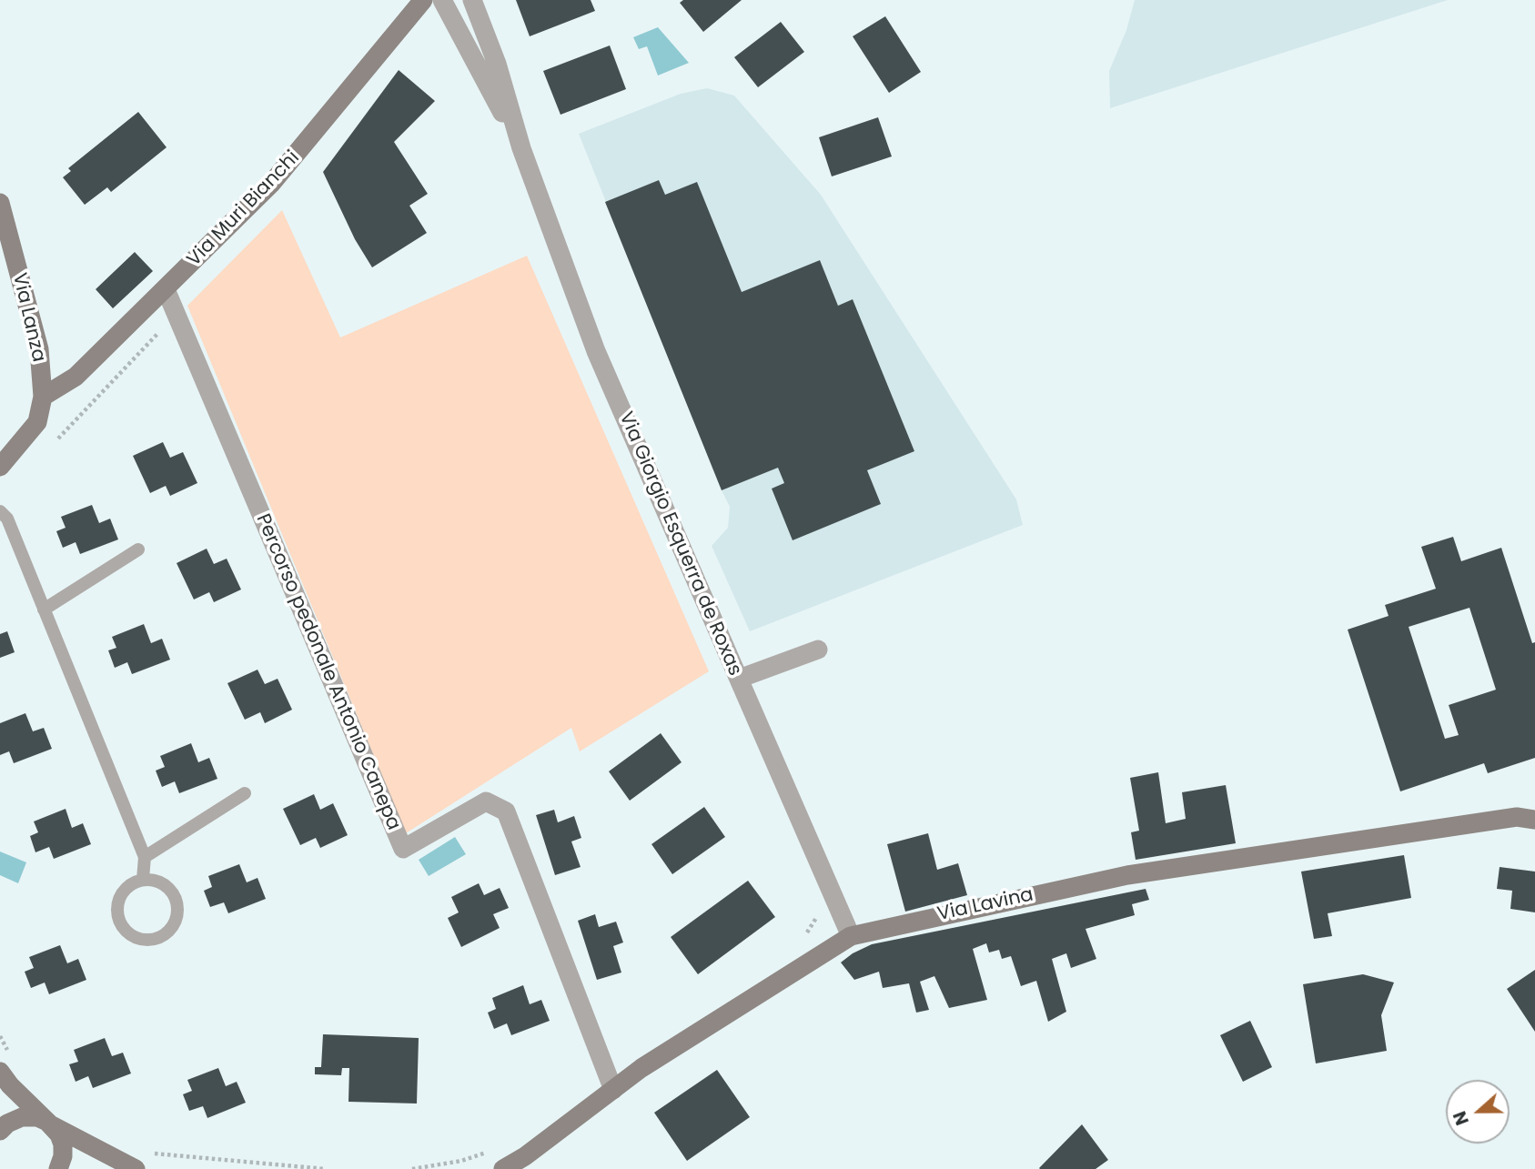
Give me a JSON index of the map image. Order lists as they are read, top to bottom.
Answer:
{
  "streets": {
    "main road": ["Via Muri Bianchi", "Via Lanza", "Via Lavina"],
    "street": ["Via Giorgio Esquerra de Roxas", "Percorso pedonale Antonio Canepa"]
  },
  "crossings": [
    ["Via Muri Bianchi", "Via Lanza"],
    ["Via Muri Bianchi", "Percorso pedonale Antonio Canepa"],
    ["Via Giorgio Esquerra de Roxas", "Via Lavina"],
    ["Percorso pedonale Antonio Canepa", "Via Lavina"]
  ],
  "north": "left"
}
